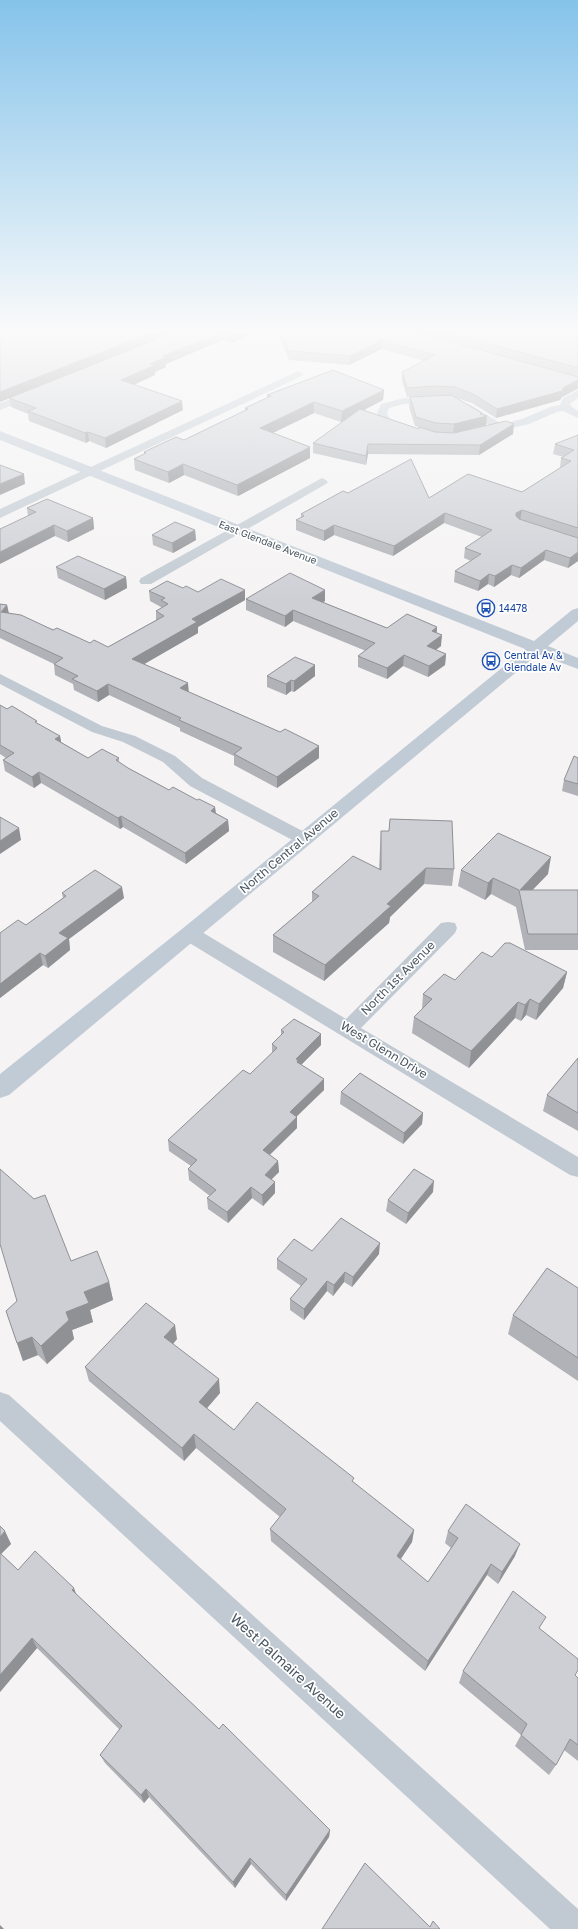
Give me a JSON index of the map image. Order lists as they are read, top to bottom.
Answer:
{
  "streets": {
    "main road": ["East Glendale Avenue", "North Central Avenue"],
    "street": ["North 1st Avenue", "West Glenn Drive", "West Palmaire Avenue"]
  },
  "crossings": [
    ["East Glendale Avenue", "North Central Avenue"],
    ["North Central Avenue", "West Glenn Drive"],
    ["North 1st Avenue", "West Glenn Drive"]
  ],
  "places": {
    "bus stop": ["14478", "Central Av & Glendale Av"]
  }
}
